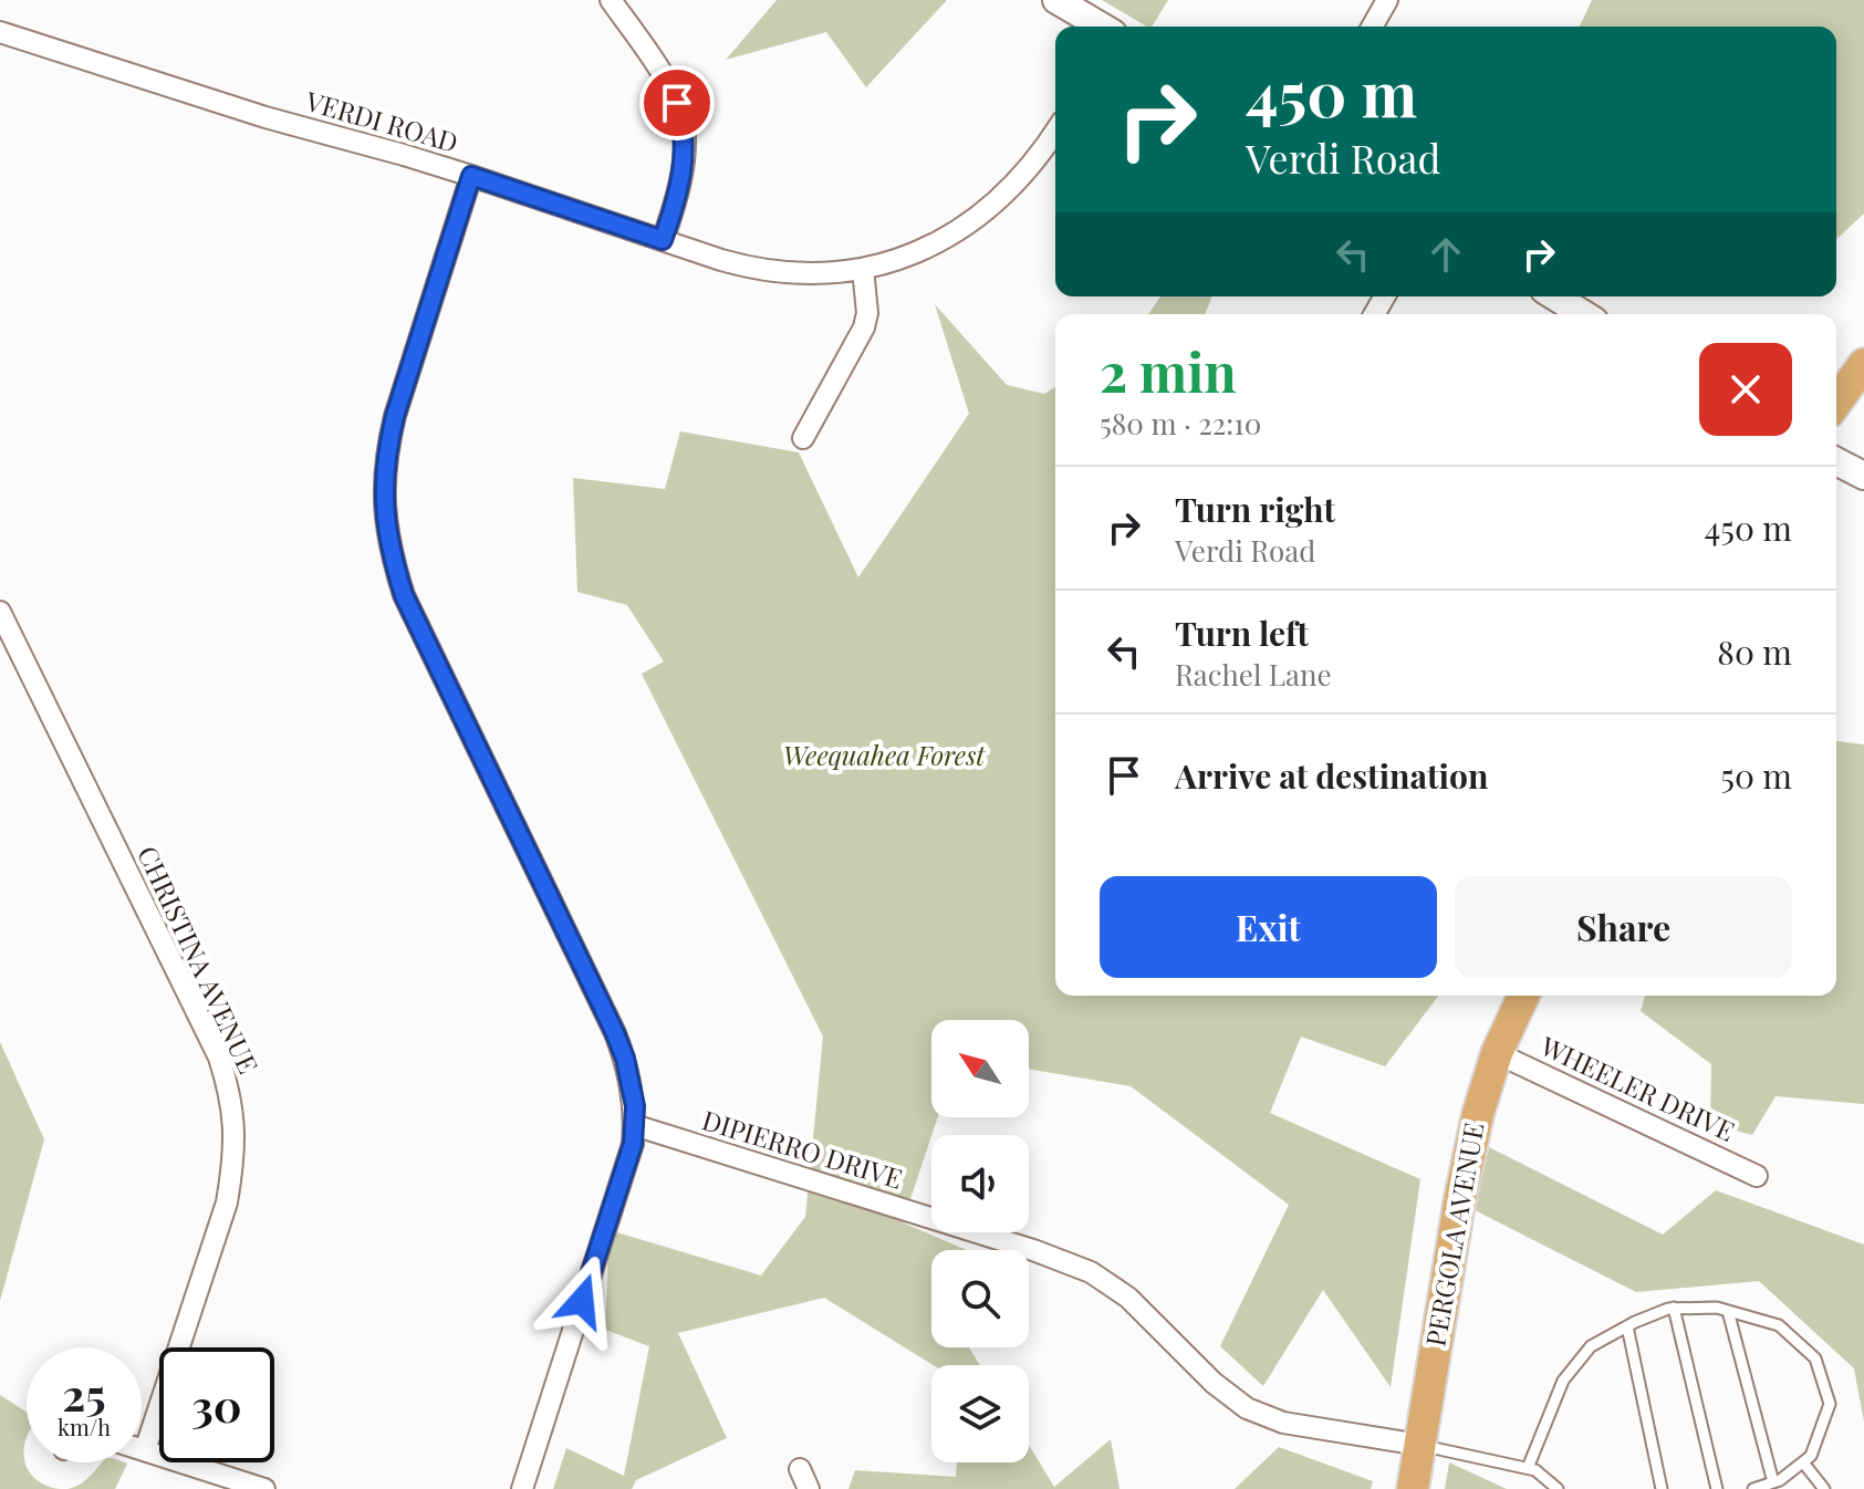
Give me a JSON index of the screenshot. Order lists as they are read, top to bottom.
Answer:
{
  "streets": {
    "main road": ["PERGOLA AVENUE"],
    "street": [
      "VERDI ROAD",
      "CHRISTINA AVENUE",
      "WHEELER DRIVE",
      "DIPIERRO DRIVE"
    ]
  },
  "crossings": [
    ["WHEELER DRIVE", "PERGOLA AVENUE"],
    ["DIPIERRO DRIVE", "PERGOLA AVENUE"]
  ],
  "parks": ["Weequahea Forest"],
  "north": "top left",
  "page": {
    "turn": ["450 m", "Verdi Road"],
    "heading": ["2 min", "580 m · 22:10"],
    "list": [
      {
        "name": "Turn right",
        "note": "Verdi Road",
        "value": "450 m"
      },
      {
        "name": "Turn left",
        "note": "Rachel Lane",
        "value": "80 m"
      },
      {
        "name": "Arrive at destination",
        "value": "50 m"
      }
    ],
    "buttons": ["Exit", "Share"],
    "speed": "25 km/h",
    "limit": "30"
  }
}
